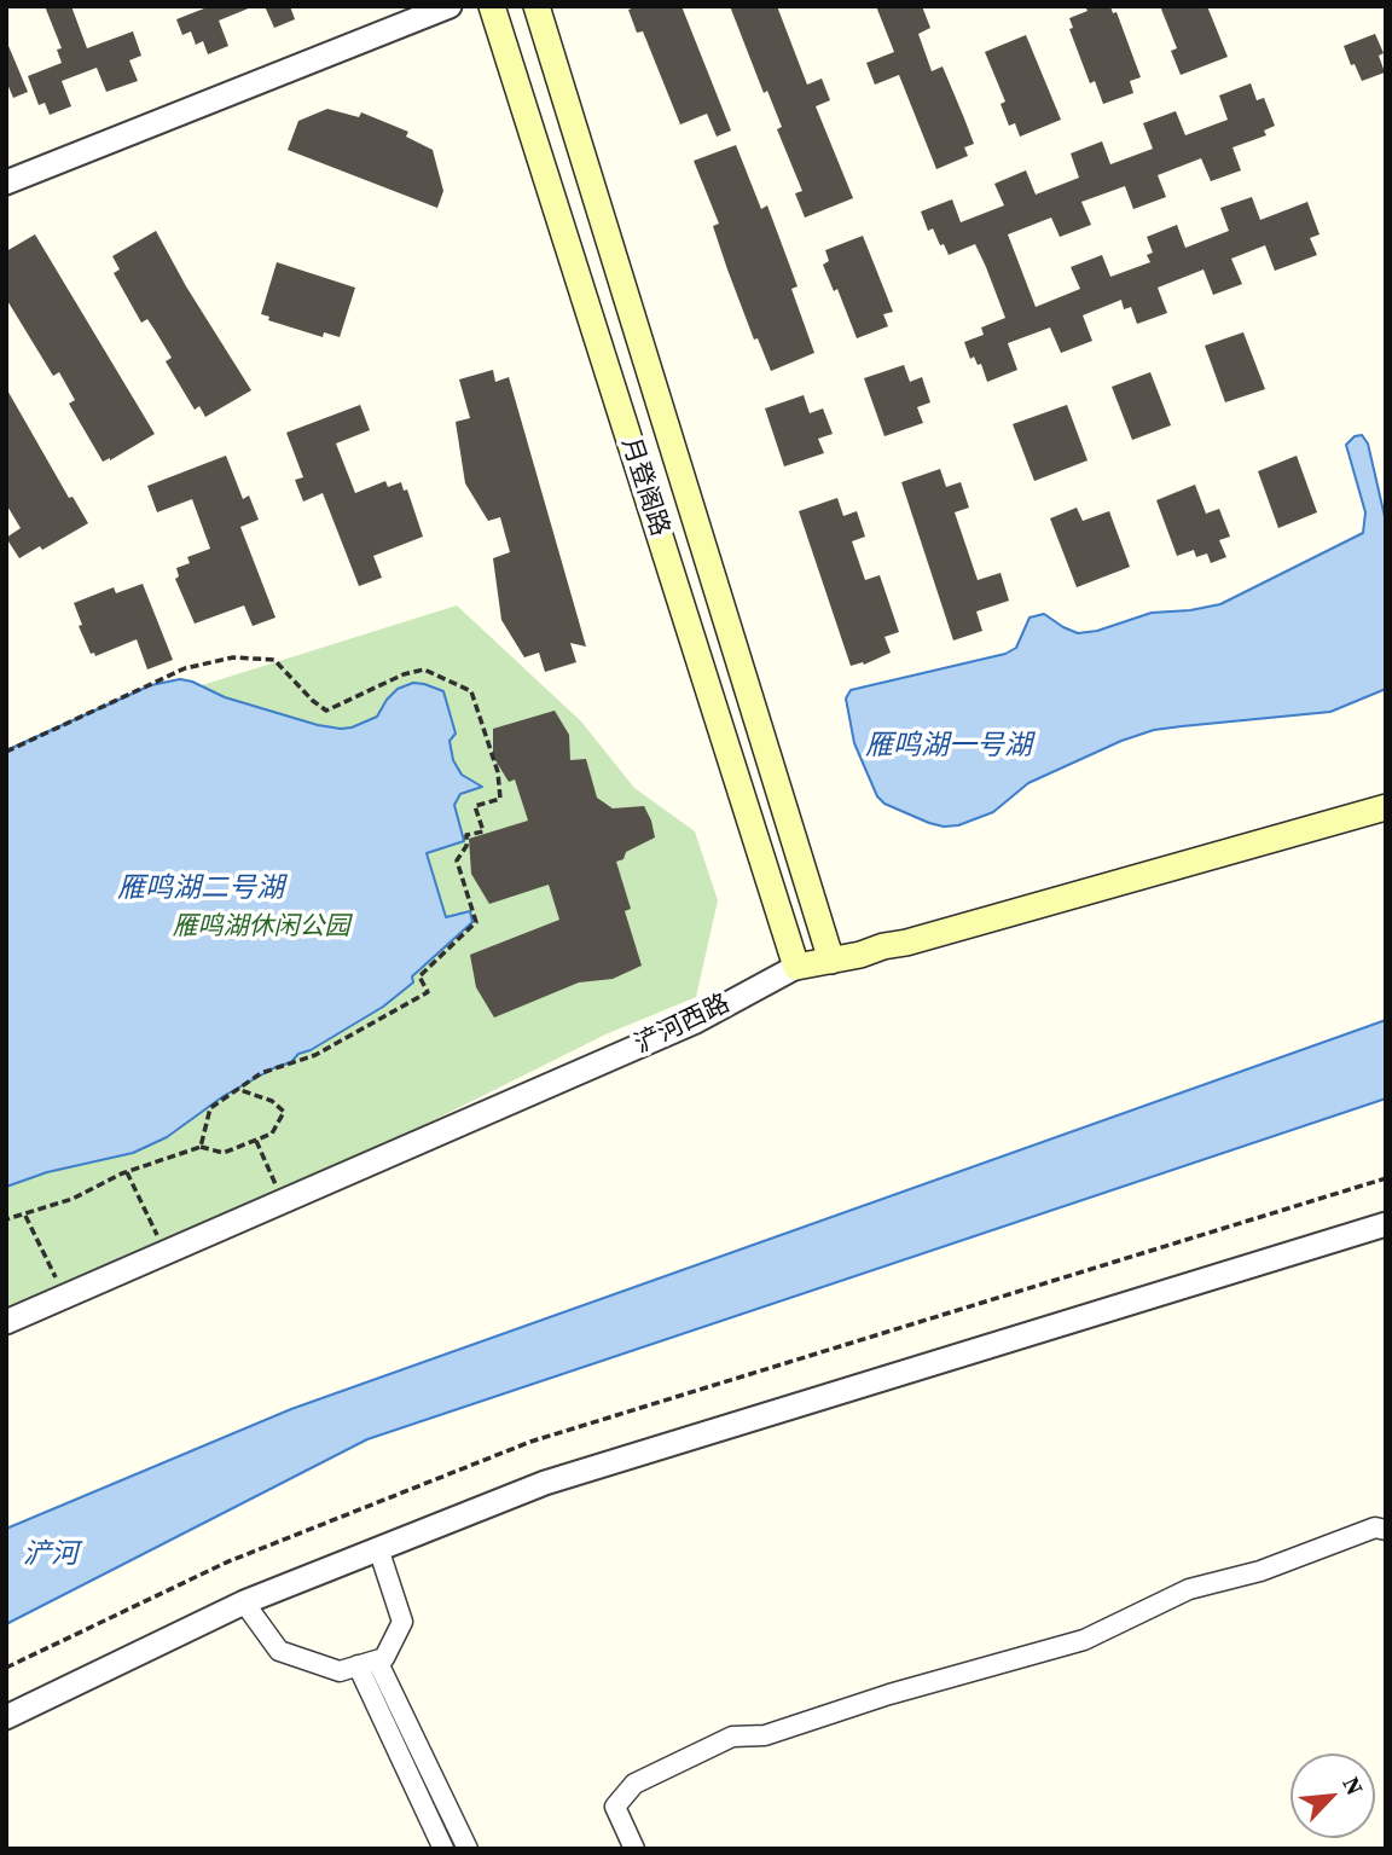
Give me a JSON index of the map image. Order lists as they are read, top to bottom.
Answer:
{
  "streets": {
    "main road": ["月登阁路", "浐河西路"]
  },
  "crossings": [
    ["月登阁路", "浐河西路"]
  ],
  "water": ["雁鸣湖一号湖", "雁鸣湖二号湖", "浐河"],
  "parks": ["雁鸣湖休闲公园"],
  "north": "top right"
}
